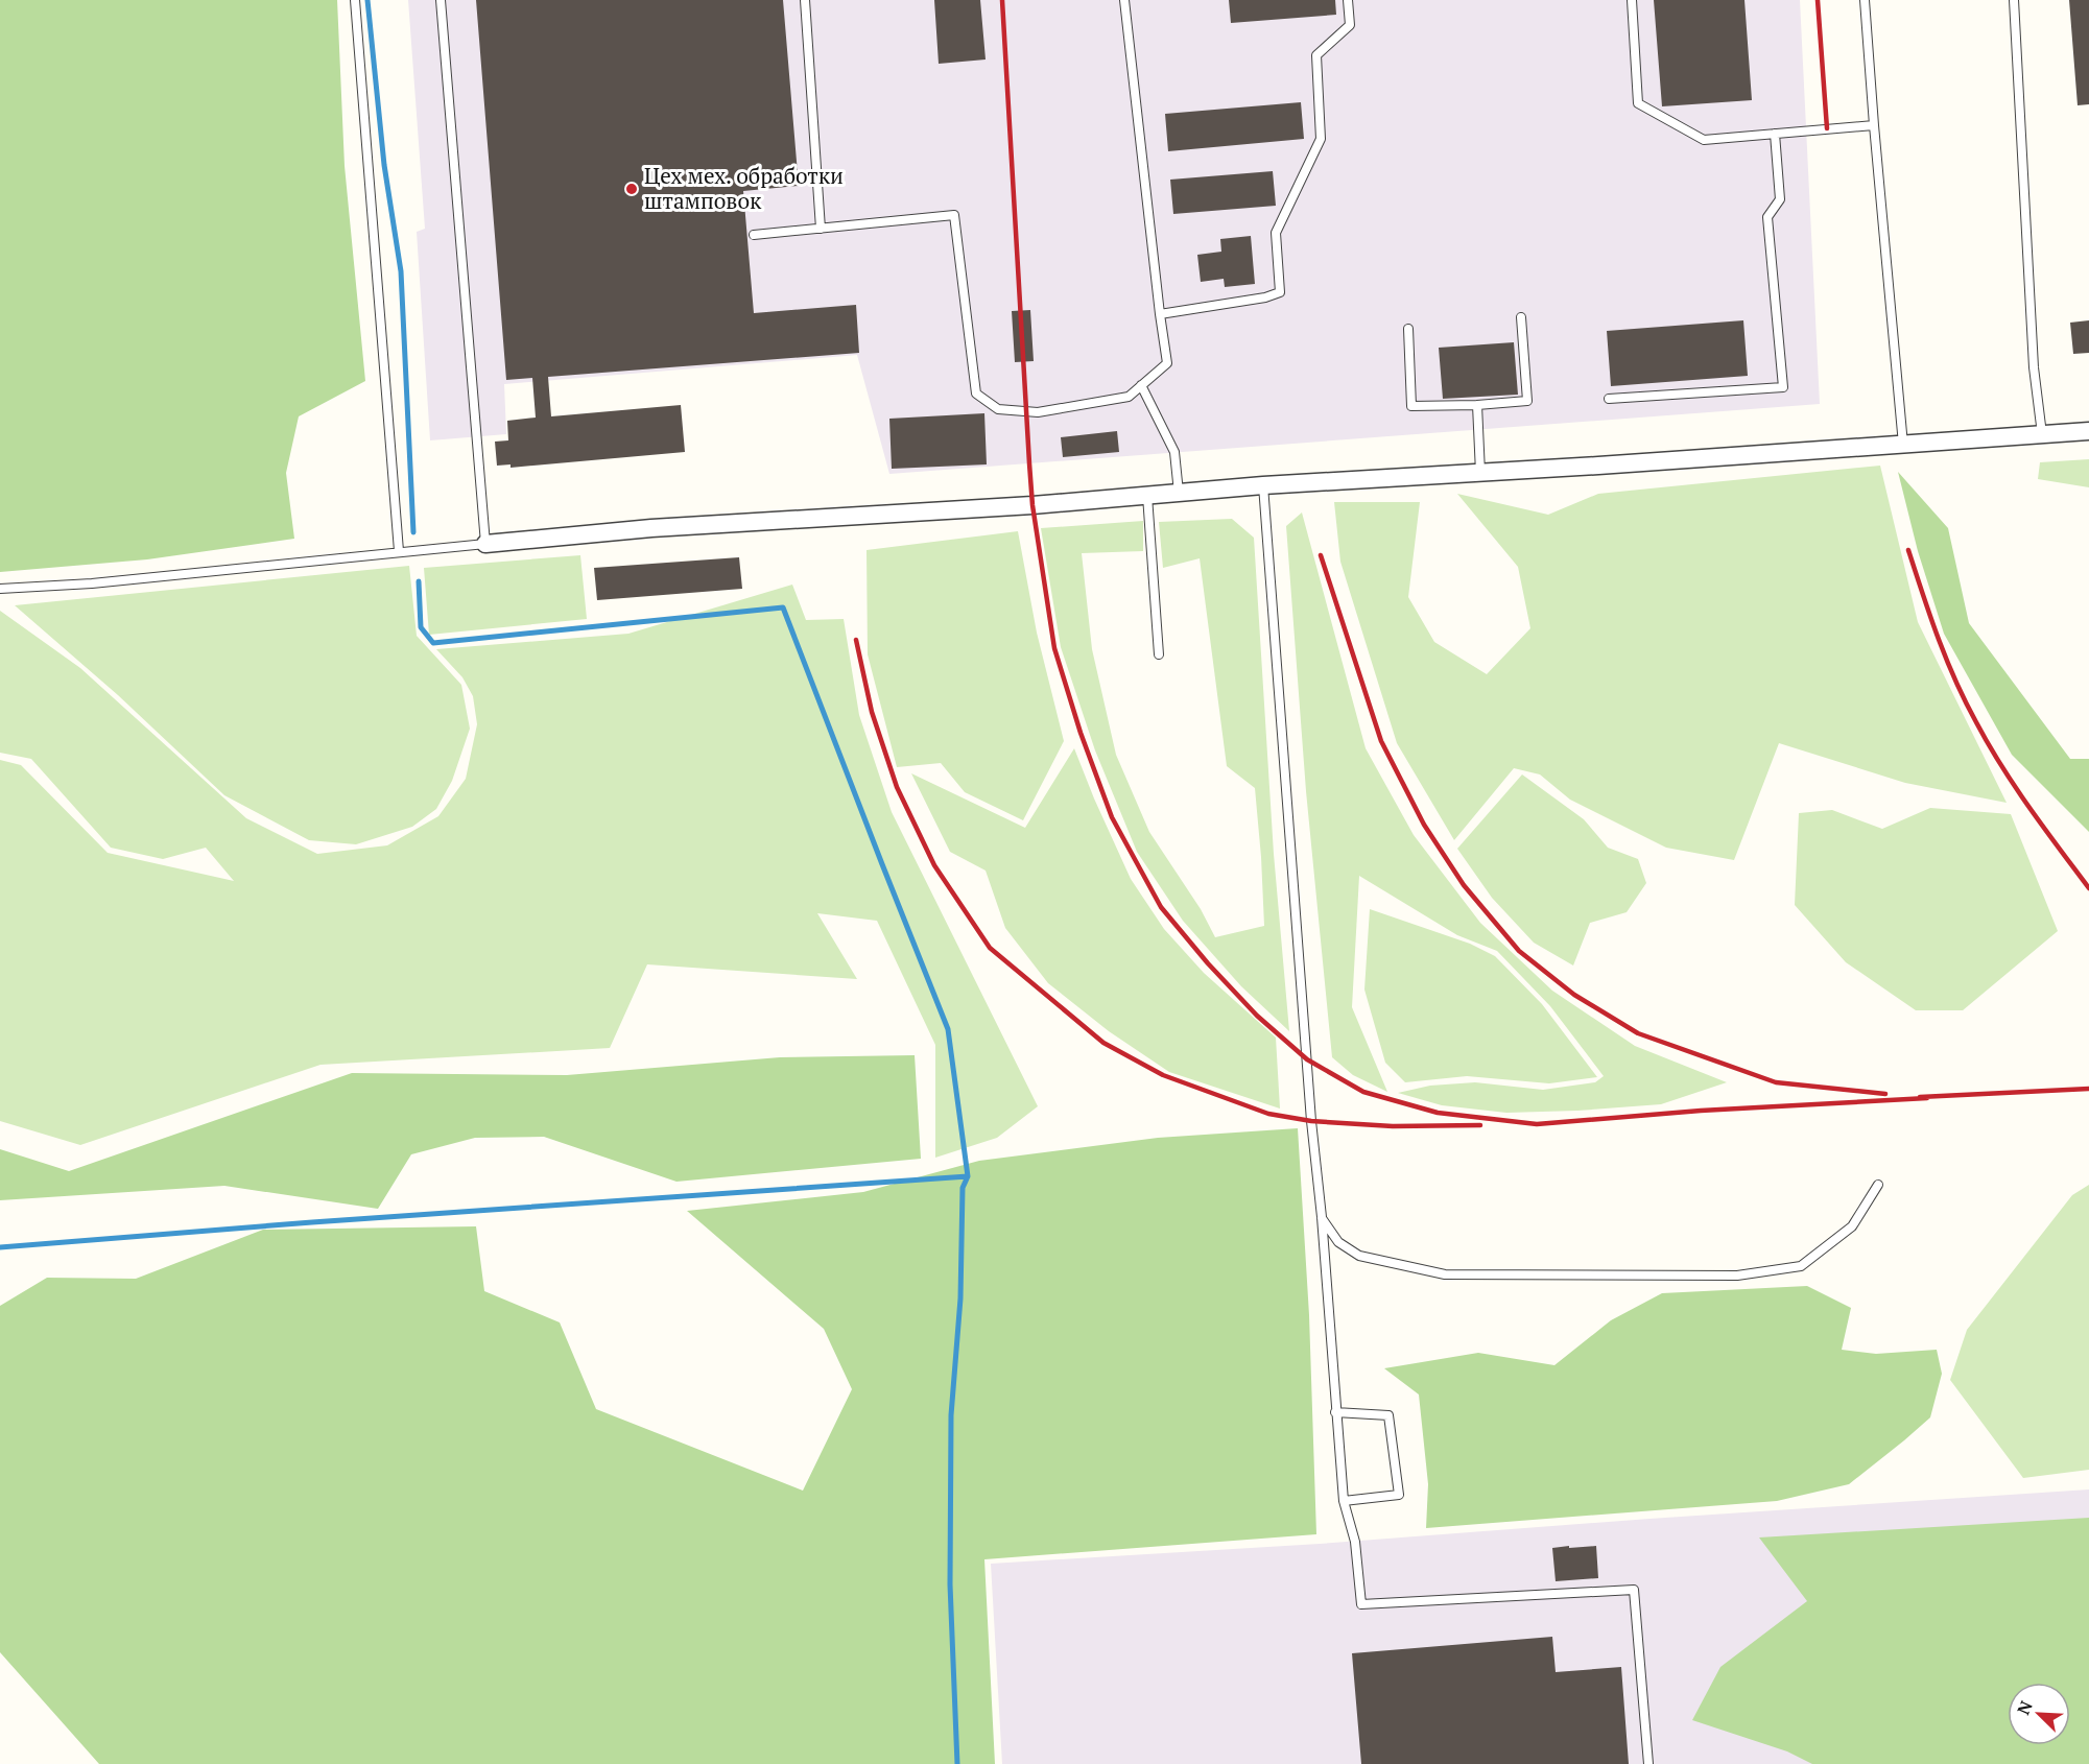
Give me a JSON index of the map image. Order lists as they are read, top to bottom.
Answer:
{
  "places": ["Цех мех. обработки штамповок"],
  "north": "top left"
}
